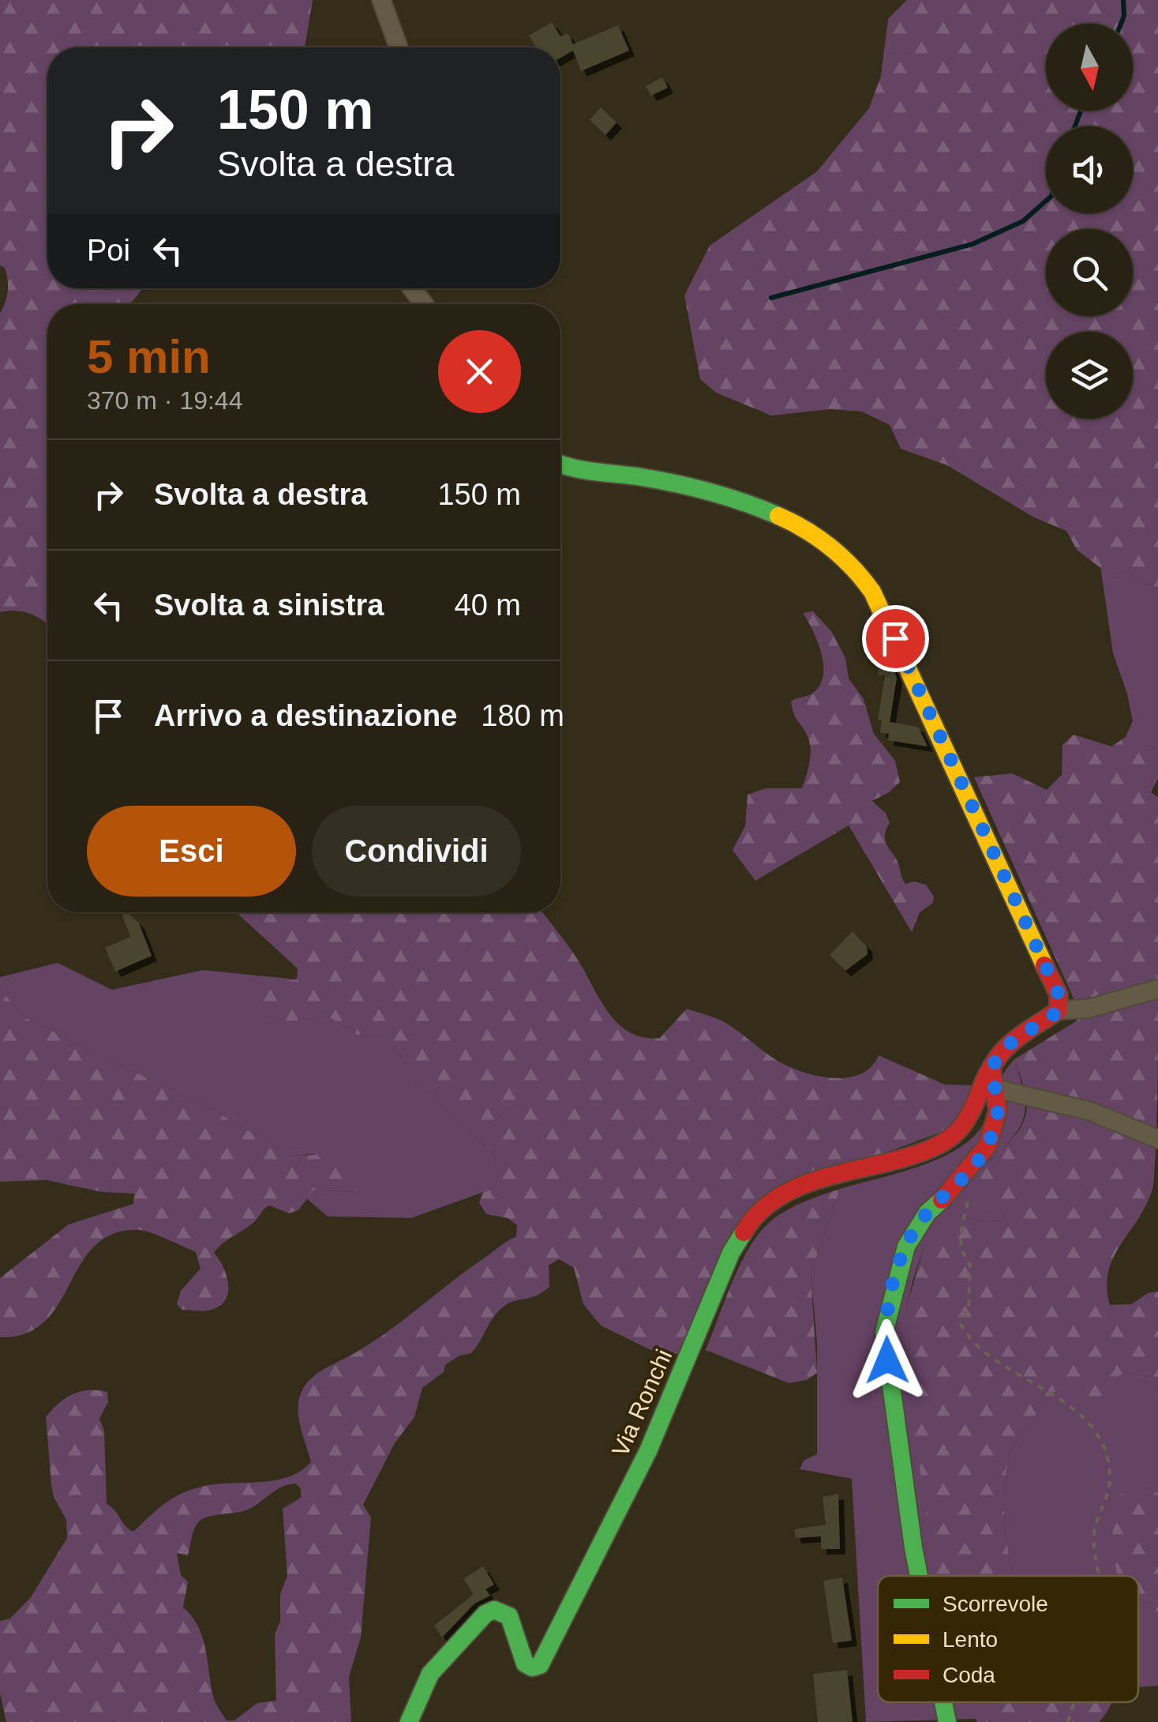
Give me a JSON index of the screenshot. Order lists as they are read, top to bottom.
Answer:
{
  "streets": {
    "street": ["Via Ronchi"]
  },
  "legend": ["Scorrevole", "Lento", "Coda"],
  "north": "bottom",
  "page": {
    "turn": ["150 m", "Svolta a destra"],
    "then": "Poi",
    "heading": ["5 min", "370 m · 19:44"],
    "list": [
      {
        "name": "Svolta a destra",
        "value": "150 m"
      },
      {
        "name": "Svolta a sinistra",
        "value": "40 m"
      },
      {
        "name": "Arrivo a destinazione",
        "value": "180 m"
      }
    ],
    "buttons": ["Esci", "Condividi"]
  }
}
